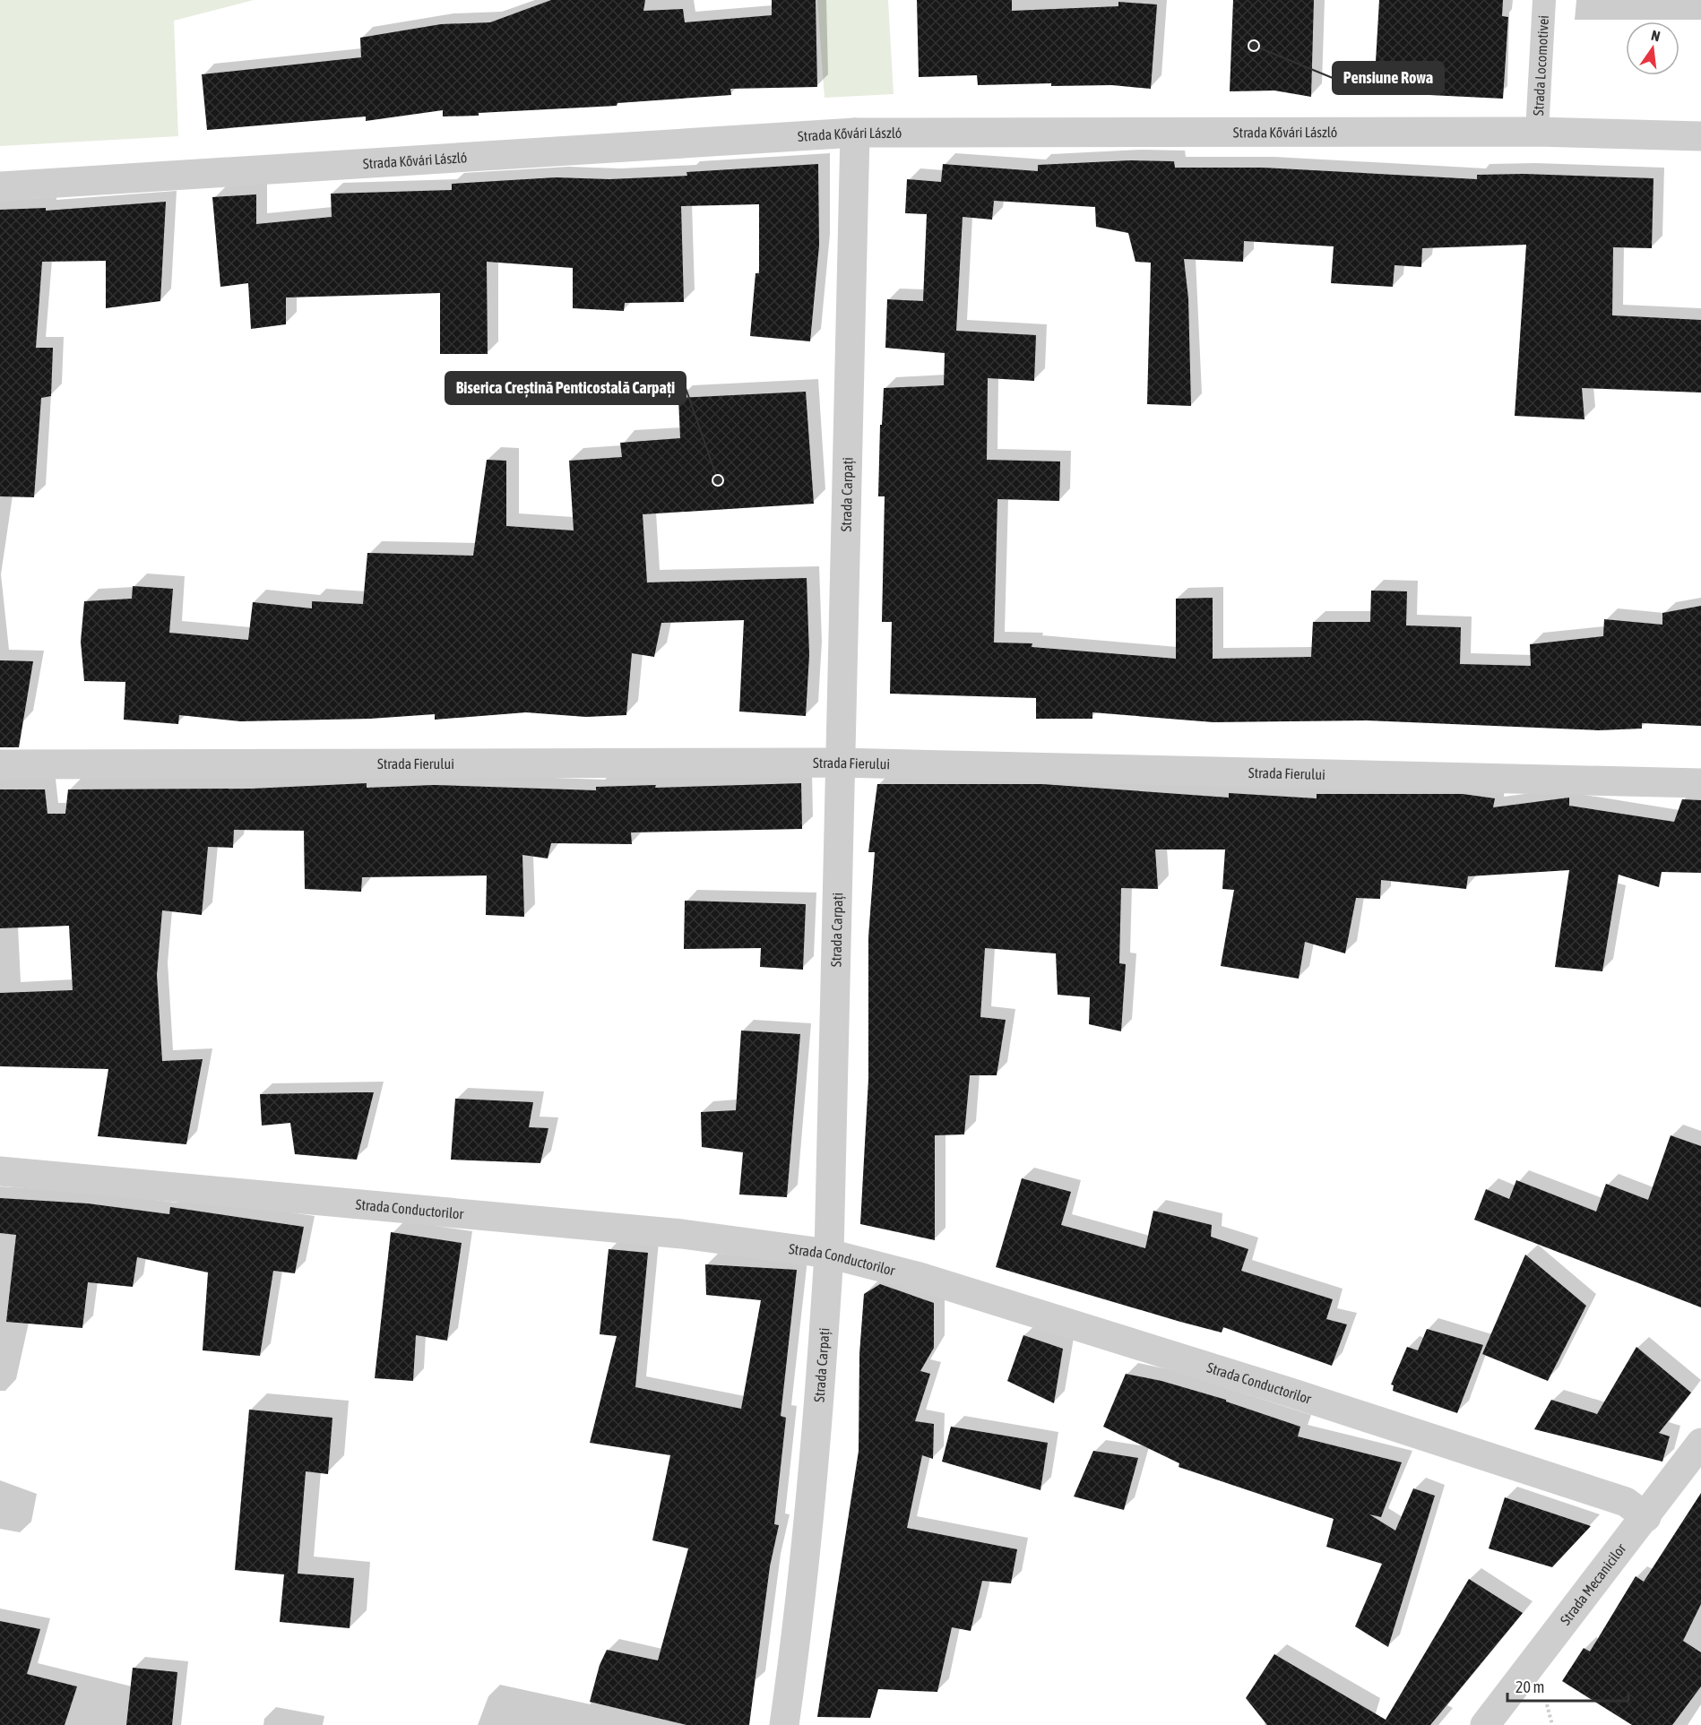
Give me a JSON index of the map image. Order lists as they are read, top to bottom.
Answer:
{
  "streets": {
    "street": [
      "Strada Kővári László",
      "Strada Carpați",
      "Strada Fierului",
      "Strada Conductorilor",
      "Strada Mecanicilor"
    ],
    "lane": ["Strada Locomotivei"]
  },
  "crossings": [
    ["Strada Locomotivei", "Strada Kővári László"],
    ["Strada Kővári László", "Strada Carpați"],
    ["Strada Carpați", "Strada Fierului"],
    ["Strada Carpați", "Strada Conductorilor"],
    ["Strada Conductorilor", "Strada Mecanicilor"]
  ],
  "places": ["Pensiune Rowa", "Biserica Creștină Penticostală Carpați"],
  "scale_bar": "20 m",
  "north": "top"
}
